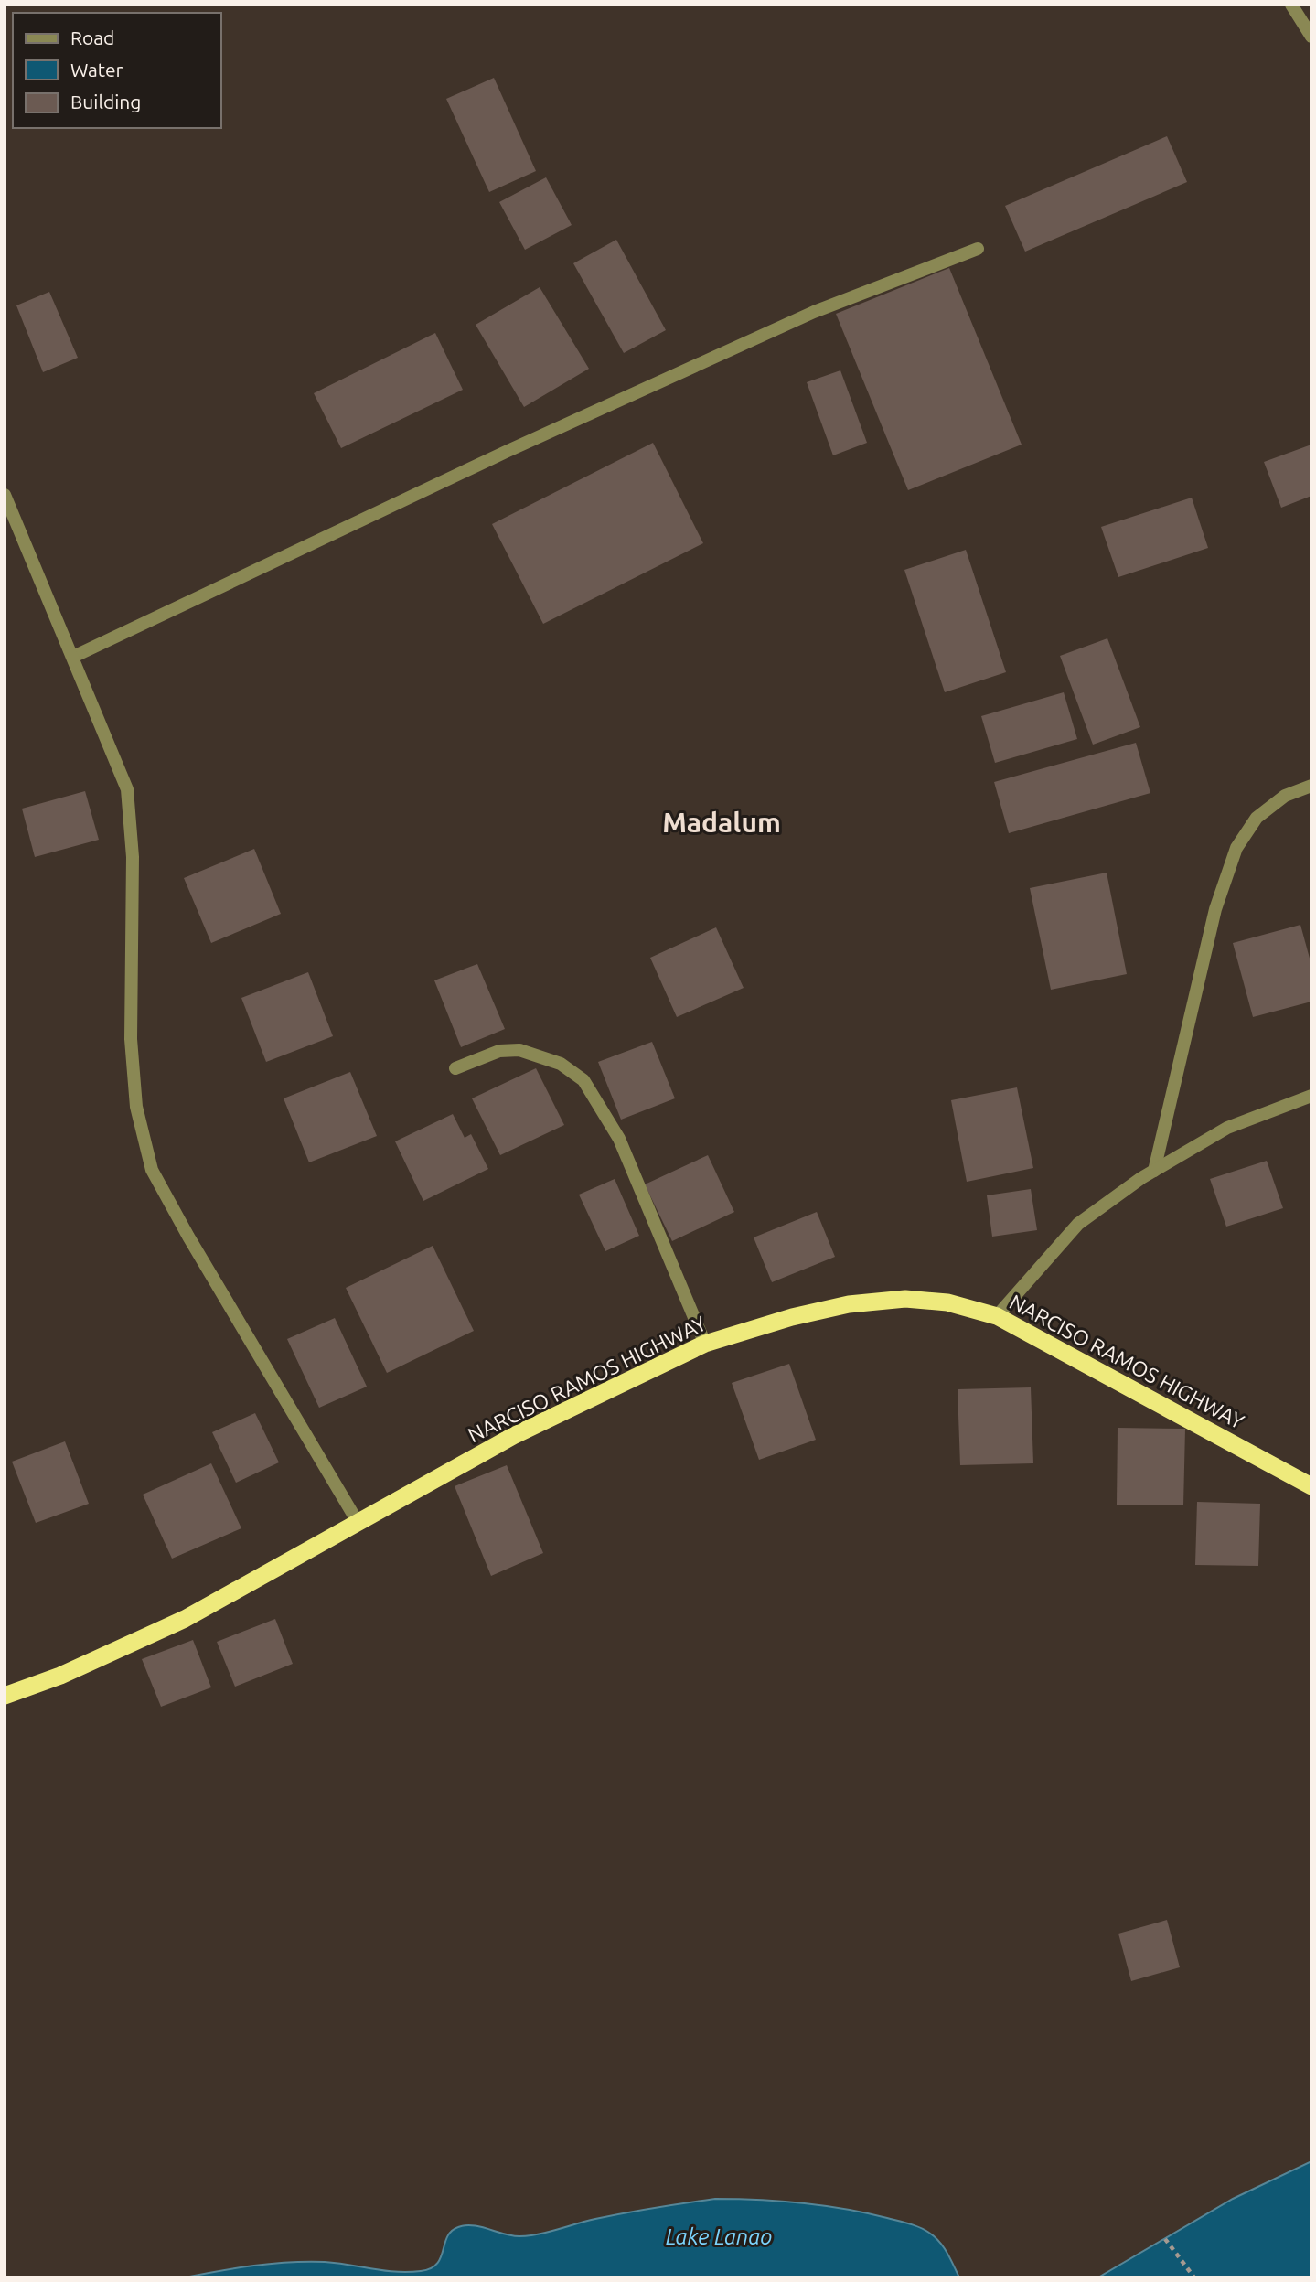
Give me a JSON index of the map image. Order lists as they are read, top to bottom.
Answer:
{
  "streets": {
    "highway": ["NARCISO RAMOS HIGHWAY"]
  },
  "districts": ["Madalum"],
  "water": ["Lake Lanao"],
  "legend": ["Road", "Water", "Building"]
}
